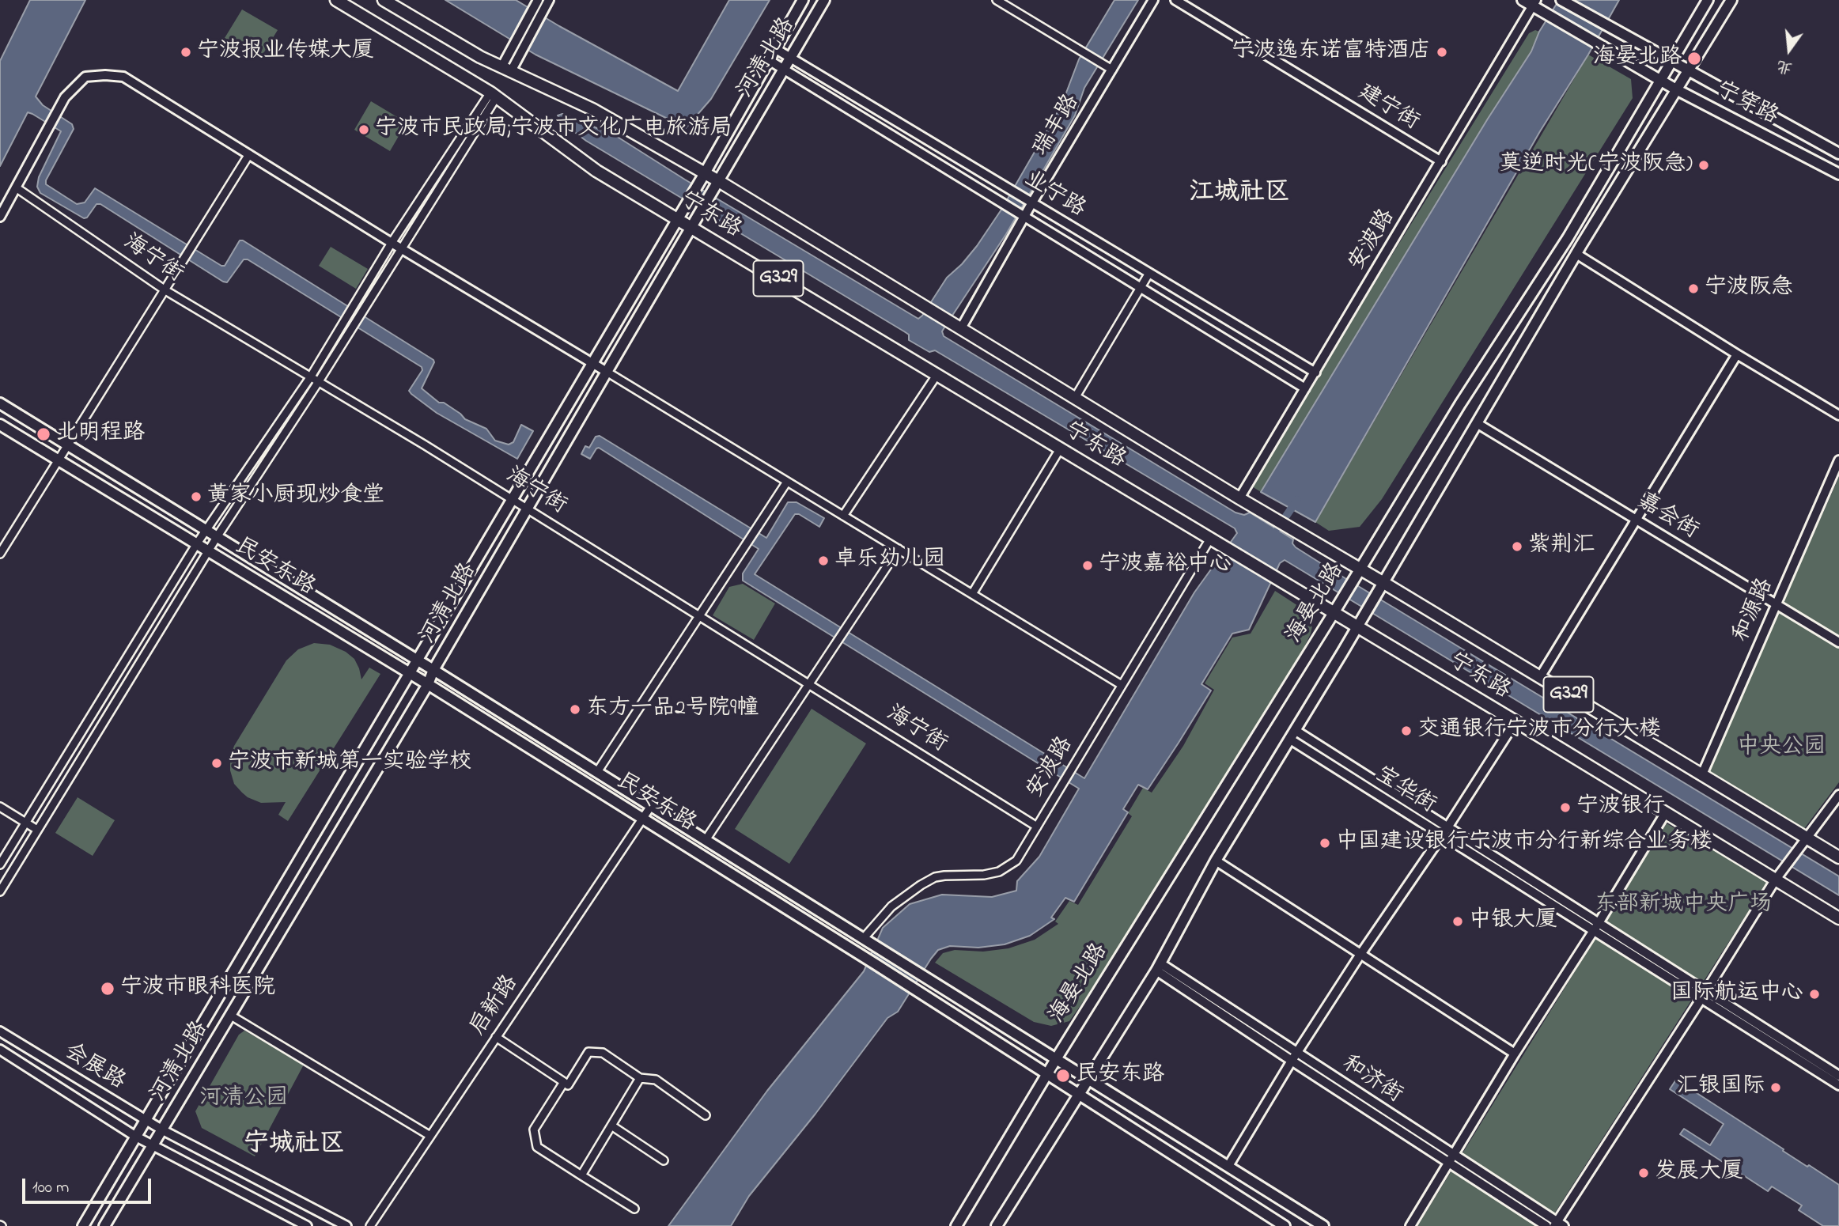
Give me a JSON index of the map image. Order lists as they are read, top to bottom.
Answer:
{
  "streets": {
    "main road": [
      "河清北路",
      "宁穿路",
      "宁东路",
      "G329",
      "民安东路",
      "海晏北路"
    ],
    "street": [
      "建宁街",
      "瑞丰路",
      "业宁路",
      "安波路",
      "海宁街",
      "嘉会街",
      "和源路",
      "宝华街",
      "启新路",
      "会展路",
      "和济街"
    ]
  },
  "crossings": [
    ["河清北路", "业宁路"],
    ["河清北路", "宁东路"],
    ["河清北路", "海宁街"],
    ["河清北路", "民安东路"],
    ["河清北路", "会展路"],
    ["宁穿路", "安波路"],
    ["宁穿路", "海晏北路"],
    ["建宁街", "安波路"],
    ["瑞丰路", "业宁路"],
    ["瑞丰路", "宁东路"],
    ["业宁路", "安波路"],
    ["宁东路", "安波路"],
    ["宁东路", "海晏北路"],
    ["宁东路", "和源路"],
    ["安波路", "海宁街"],
    ["安波路", "民安东路"],
    ["嘉会街", "海晏北路"],
    ["嘉会街", "和源路"],
    ["民安东路", "海晏北路"],
    ["民安东路", "启新路"],
    ["海晏北路", "宝华街"],
    ["海晏北路", "和济街"]
  ],
  "districts": ["江城社区", "宁城社区"],
  "parks": ["中央公园", "东部新城中央广场", "河清公园"],
  "places": [
    "宁波报业传媒大厦",
    "宁波逸东诺富特酒店",
    "海晏北路",
    "宁波市民政局;宁波市文化广电旅游局",
    "莫逆时光(宁波阪急)",
    "宁波阪急",
    "北明程路",
    "黄家小厨现炒食堂",
    "紫荆汇",
    "卓乐幼儿园",
    "宁波嘉裕中心",
    "东方一品2号院9幢",
    "交通银行宁波市分行大楼",
    "宁波市新城第一实验学校",
    "宁波银行",
    "中国建设银行宁波市分行新综合业务楼",
    "中银大厦",
    "宁波市眼科医院",
    "国际航运中心",
    "民安东路",
    "汇银国际",
    "发展大厦"
  ],
  "scale_bar": "100 m",
  "north": "bottom"
}
